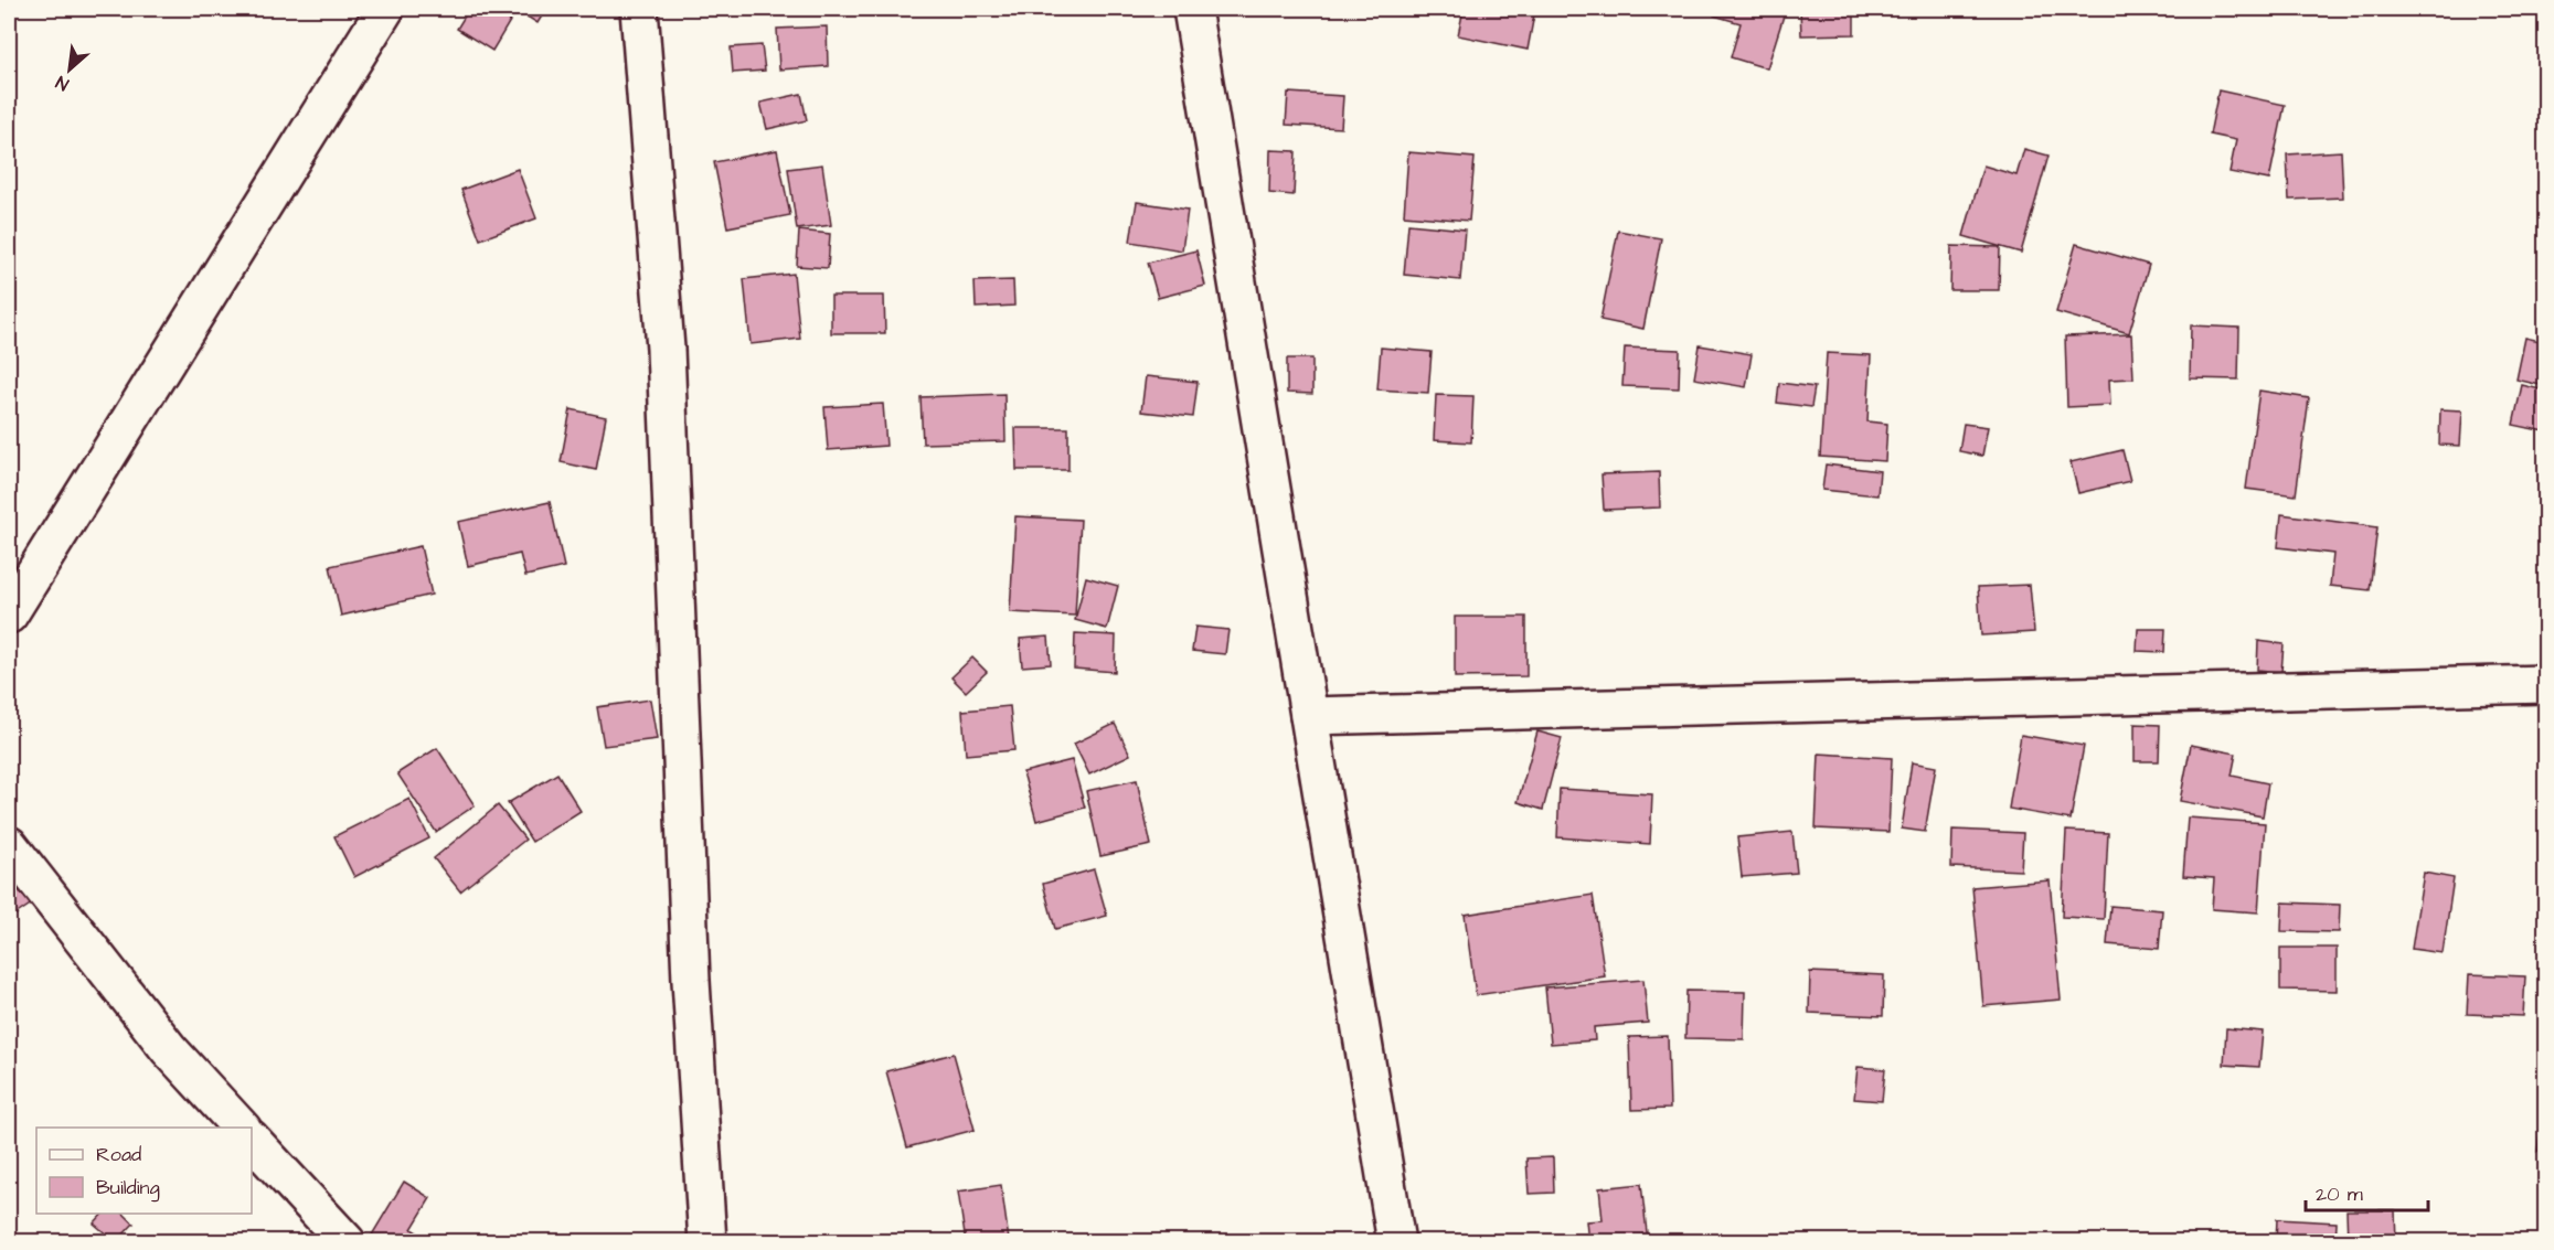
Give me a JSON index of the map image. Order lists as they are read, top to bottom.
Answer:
{
  "legend": ["Road", "Building"],
  "scale_bar": "20 m",
  "north": "bottom left"
}
